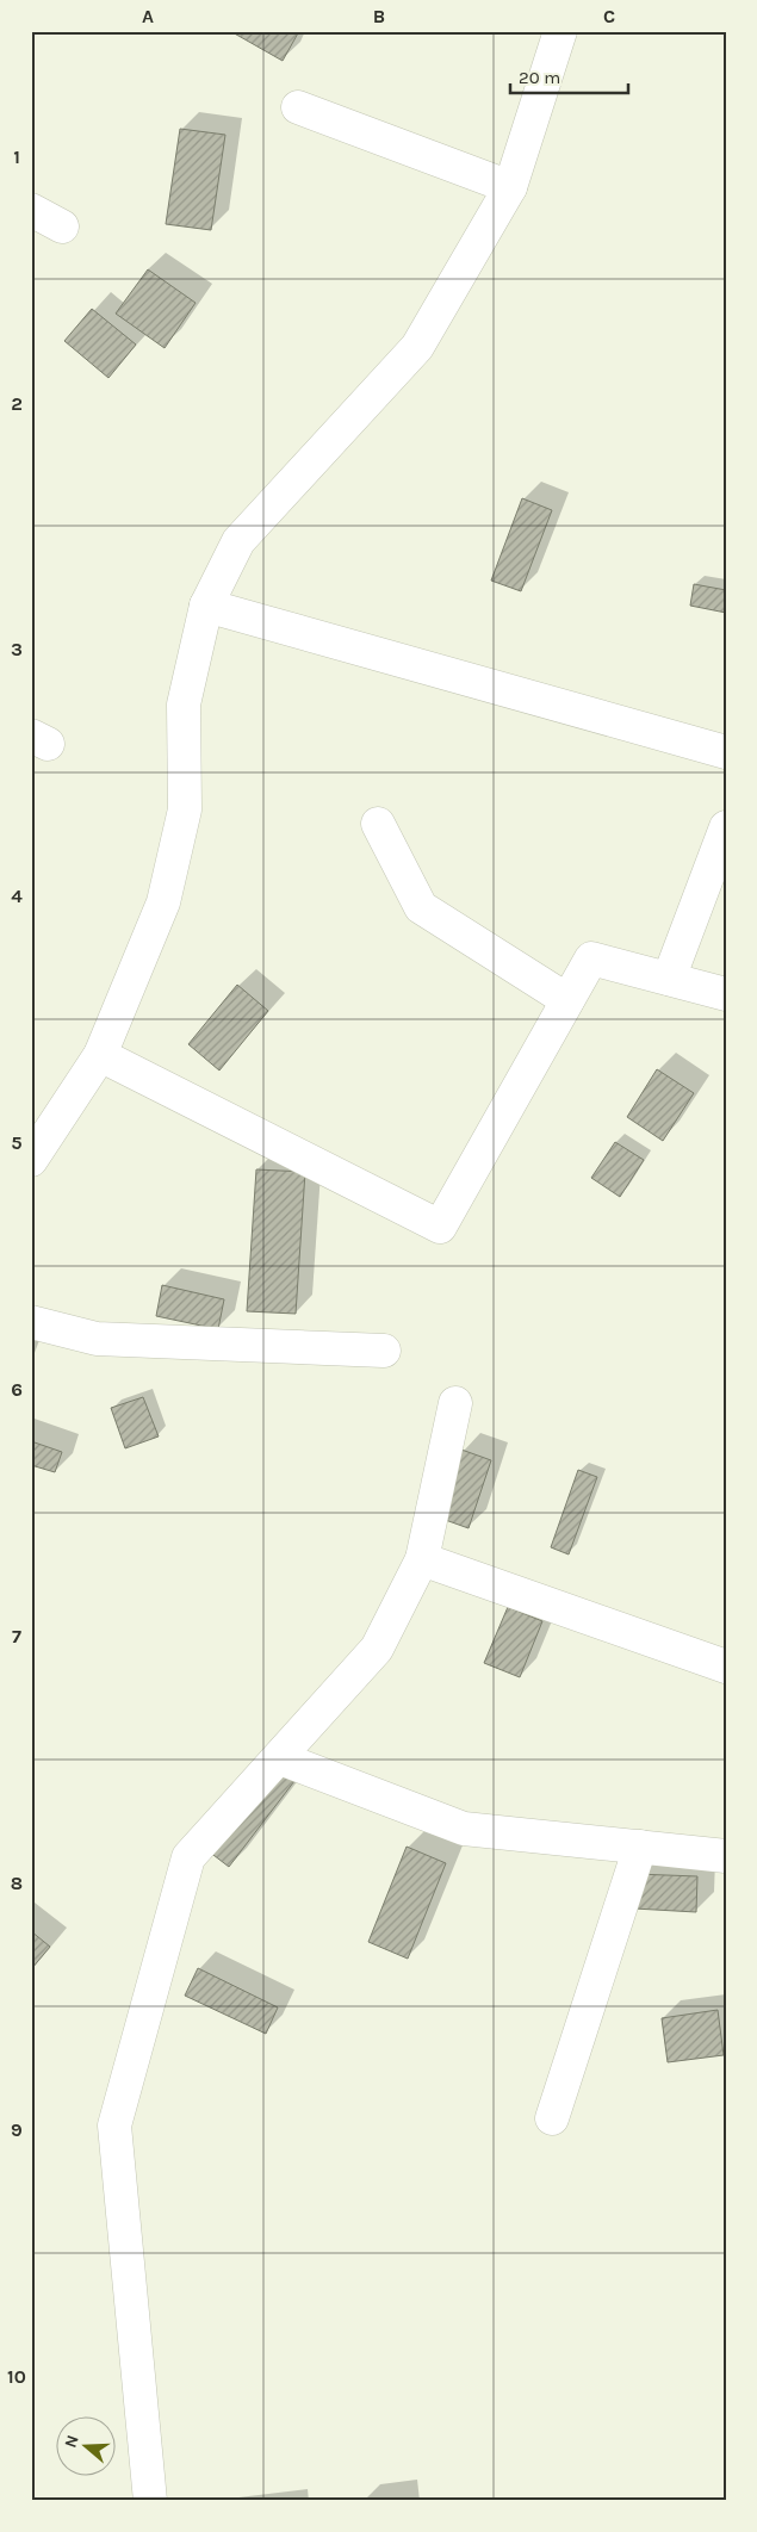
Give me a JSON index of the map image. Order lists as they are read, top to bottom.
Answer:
{
  "scale_bar": "20 m",
  "north": "left",
  "grid": {
    "columns": ["A", "B", "C"],
    "rows": [
      "1",
      "2",
      "3",
      "4",
      "5",
      "6",
      "7",
      "8",
      "9",
      "10"
    ]
  }
}
